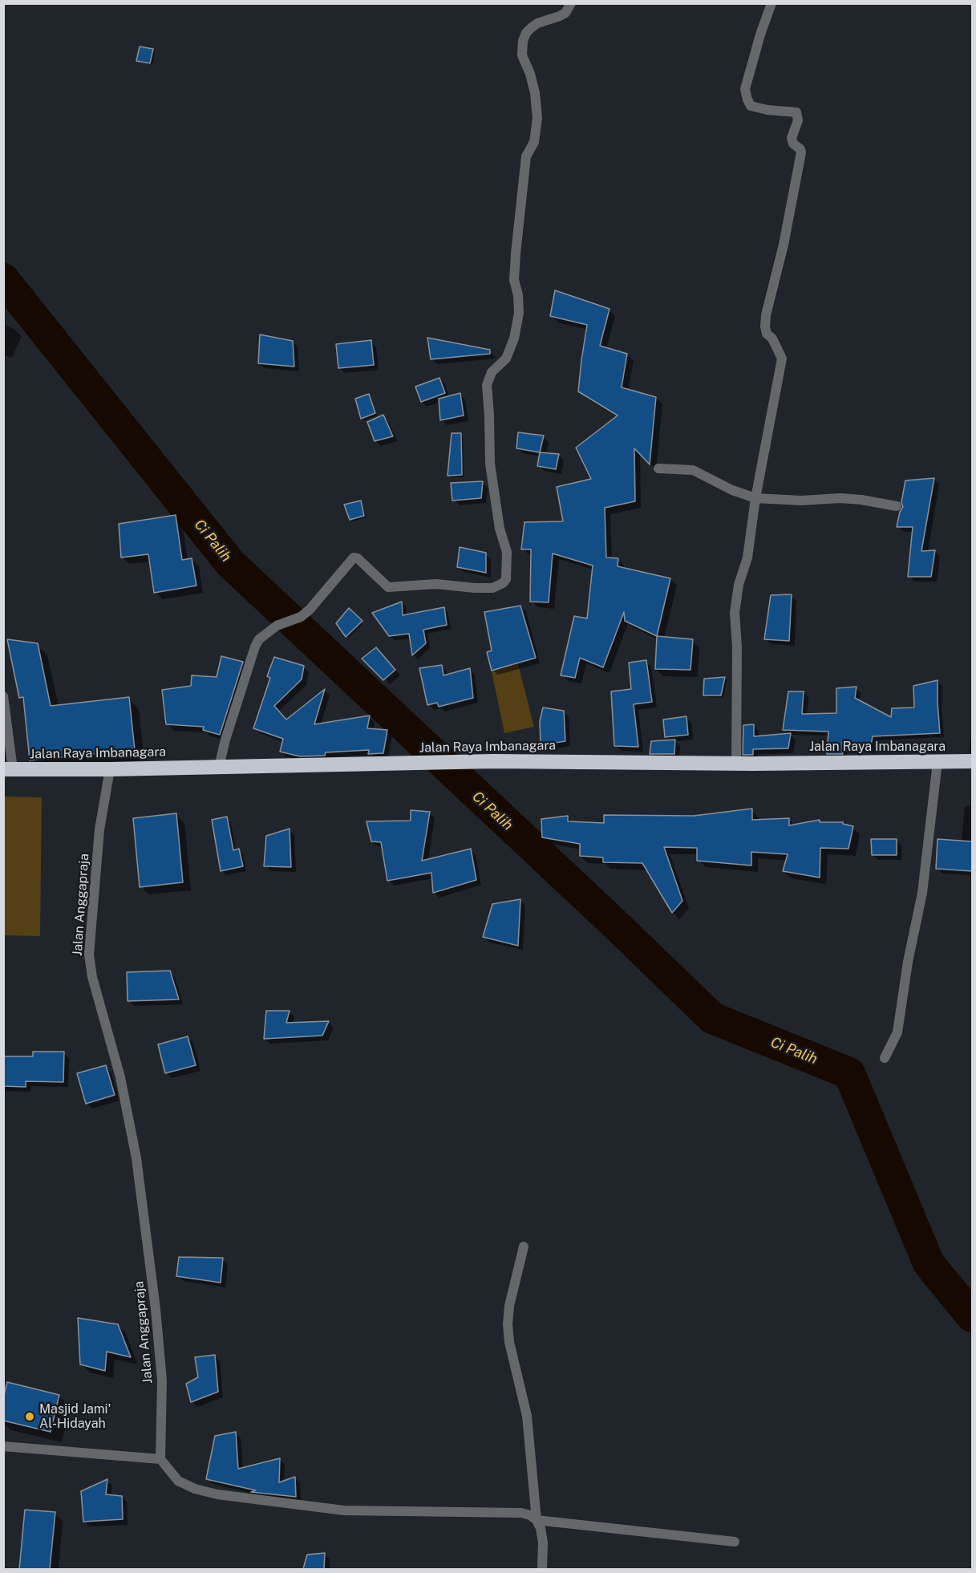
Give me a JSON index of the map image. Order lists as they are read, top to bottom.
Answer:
{
  "streets": {
    "highway": ["Jalan Raya Imbanagara"],
    "street": ["Jalan Anggapraja"]
  },
  "crossings": [
    ["Jalan Raya Imbanagara", "Jalan Anggapraja"]
  ],
  "water": ["Ci Palih"],
  "places": ["Masjid Jami' Al-Hidayah"]
}
